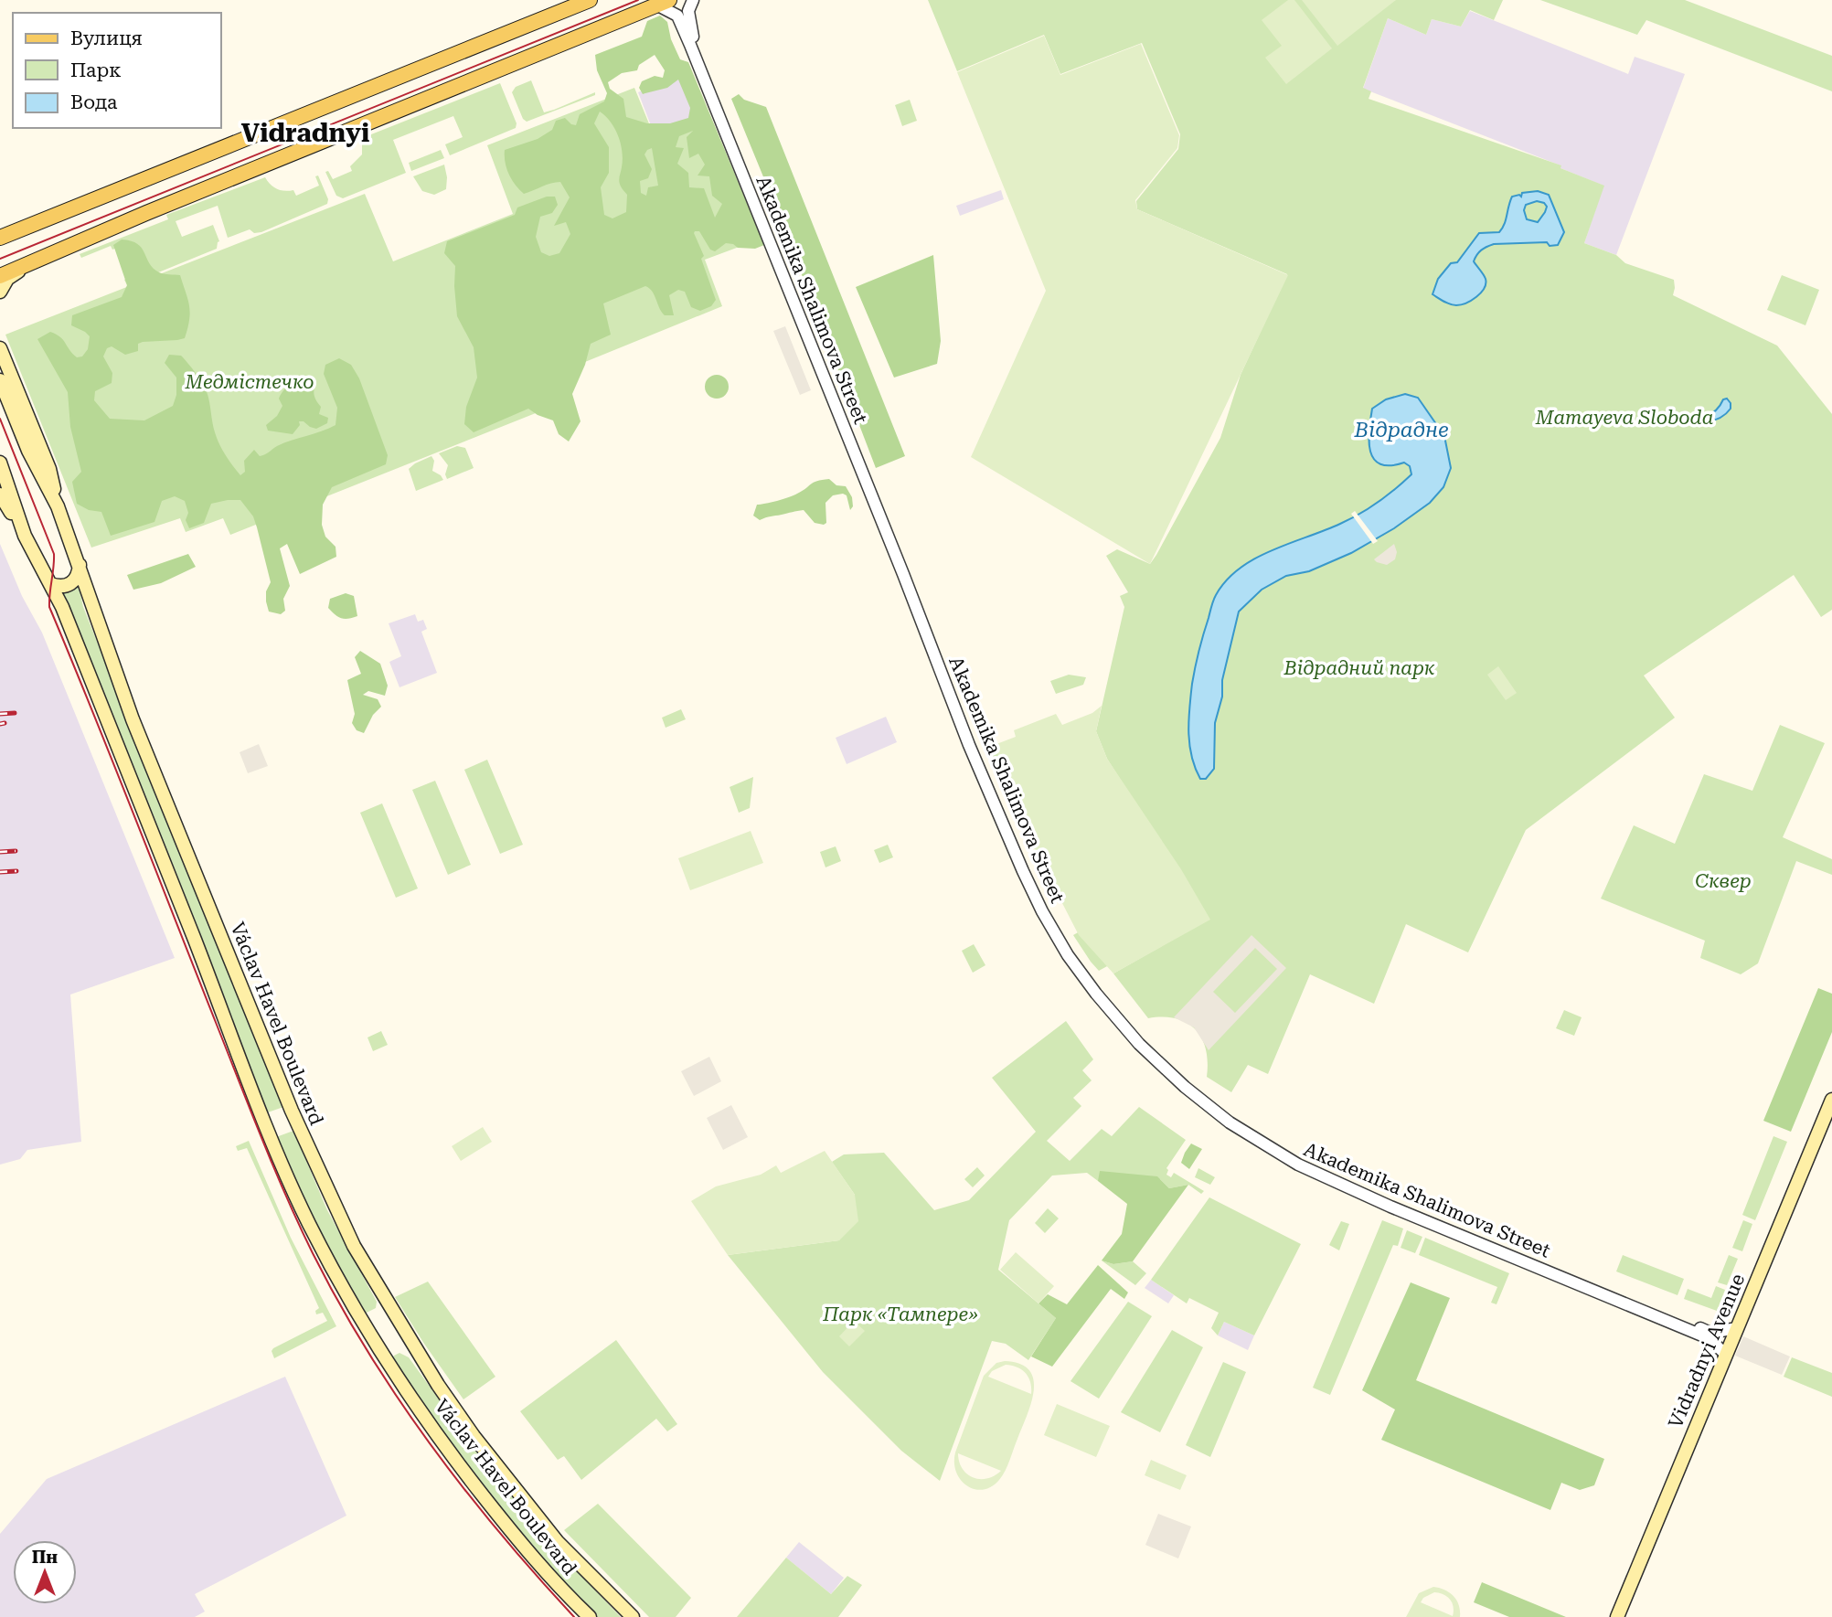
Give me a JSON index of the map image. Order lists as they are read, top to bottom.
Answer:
{
  "streets": {
    "main road": ["Václav Havel Boulevard", "Vidradnyi Avenue"],
    "street": ["Akademika Shalimova Street"]
  },
  "crossings": [
    ["Akademika Shalimova Street", "Vidradnyi Avenue"]
  ],
  "districts": ["Vidradnyi"],
  "water": ["Відрадне"],
  "parks": [
    "Медмістечко",
    "Mamayeva Sloboda",
    "Відрадний парк",
    "Сквер",
    "Парк «Тампере»"
  ],
  "legend": ["Вулиця", "Парк", "Вода"],
  "north": "top"
}
